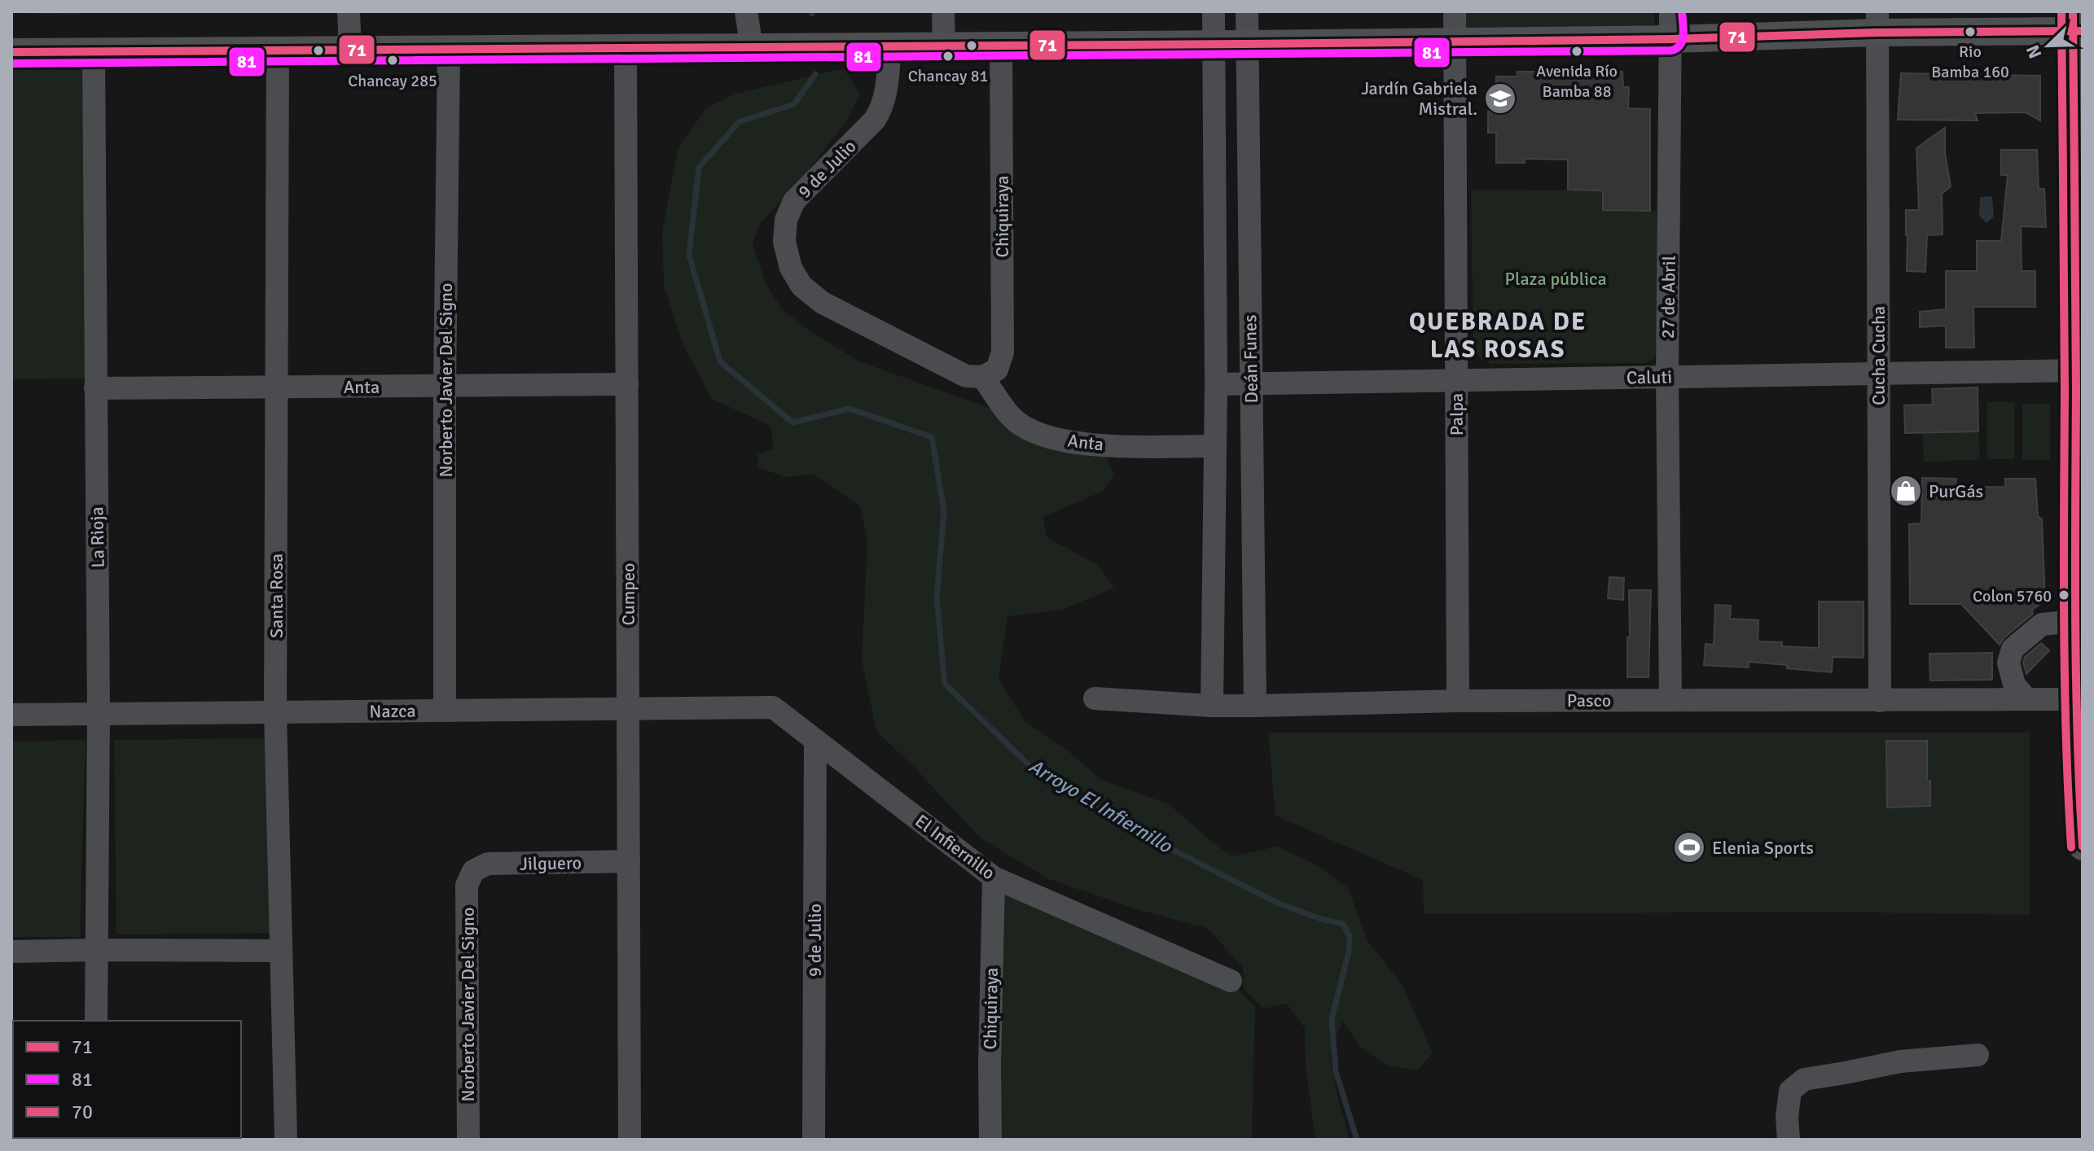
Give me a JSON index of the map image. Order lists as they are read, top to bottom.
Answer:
{
  "streets": {
    "street": [
      "9 de Julio",
      "Chiquiraya",
      "27 de Abril",
      "Cucha Cucha",
      "Deán Funes",
      "Caluti",
      "Norberto Javier Del Signo",
      "Anta",
      "Palpa",
      "La Rioja",
      "Cumpeo",
      "Santa Rosa",
      "Pasco",
      "Nazca",
      "El Infiernillo",
      "Jilguero"
    ]
  },
  "crossings": [
    ["9 de Julio", "Chiquiraya"],
    ["9 de Julio", "Anta"],
    ["9 de Julio", "El Infiernillo"],
    ["Chiquiraya", "Anta"],
    ["Chiquiraya", "El Infiernillo"],
    ["27 de Abril", "Caluti"],
    ["27 de Abril", "Pasco"],
    ["Cucha Cucha", "Caluti"],
    ["Cucha Cucha", "Pasco"],
    ["Deán Funes", "Caluti"],
    ["Deán Funes", "Anta"],
    ["Deán Funes", "Pasco"],
    ["Caluti", "Palpa"],
    ["Norberto Javier Del Signo", "Anta"],
    ["Norberto Javier Del Signo", "Nazca"],
    ["Norberto Javier Del Signo", "Jilguero"],
    ["Anta", "La Rioja"],
    ["Anta", "Cumpeo"],
    ["Anta", "Santa Rosa"],
    ["Palpa", "Pasco"],
    ["La Rioja", "Nazca"],
    ["Cumpeo", "Nazca"],
    ["Cumpeo", "Jilguero"],
    ["Santa Rosa", "Nazca"],
    ["Nazca", "El Infiernillo"]
  ],
  "districts": ["QUEBRADA DE LAS ROSAS"],
  "water": ["Arroyo El Infiernillo"],
  "parks": ["Plaza pública"],
  "places": {
    "other": [
      "Rio Bamba 160",
      "Avenida Río Bamba 88",
      "Chancay 81",
      "Chancay 285",
      "Colon 5760"
    ],
    "school or university": ["Jardín Gabriela Mistral."],
    "shop": ["PurGás"],
    "sports": ["Elenia Sports"]
  },
  "lines": ["transit line 81", "transit line 70", "transit line 71"],
  "legend": ["71", "81", "70"],
  "north": "bottom left"
}
